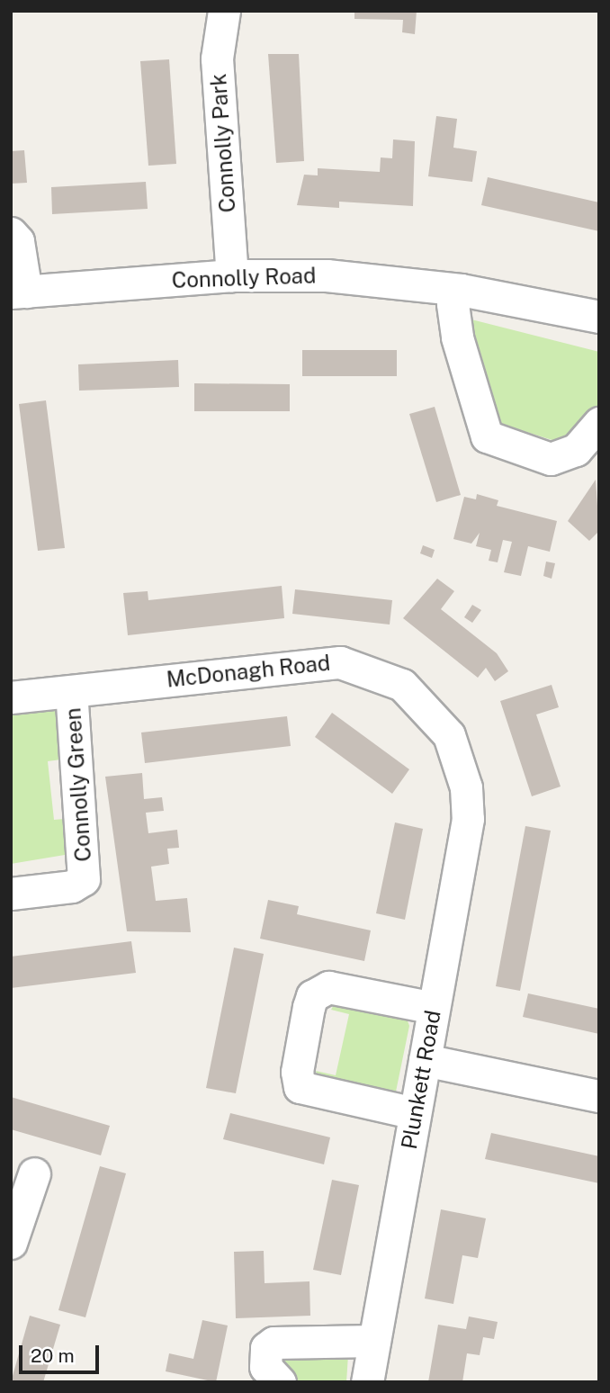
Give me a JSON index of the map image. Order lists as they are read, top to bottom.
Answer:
{
  "streets": {
    "street": [
      "Connolly Park",
      "Connolly Road",
      "McDonagh Road",
      "Connolly Green",
      "Plunkett Road"
    ]
  },
  "crossings": [
    ["Connolly Park", "Connolly Road"],
    ["McDonagh Road", "Connolly Green"],
    ["McDonagh Road", "Plunkett Road"]
  ],
  "scale_bar": "20 m"
}
